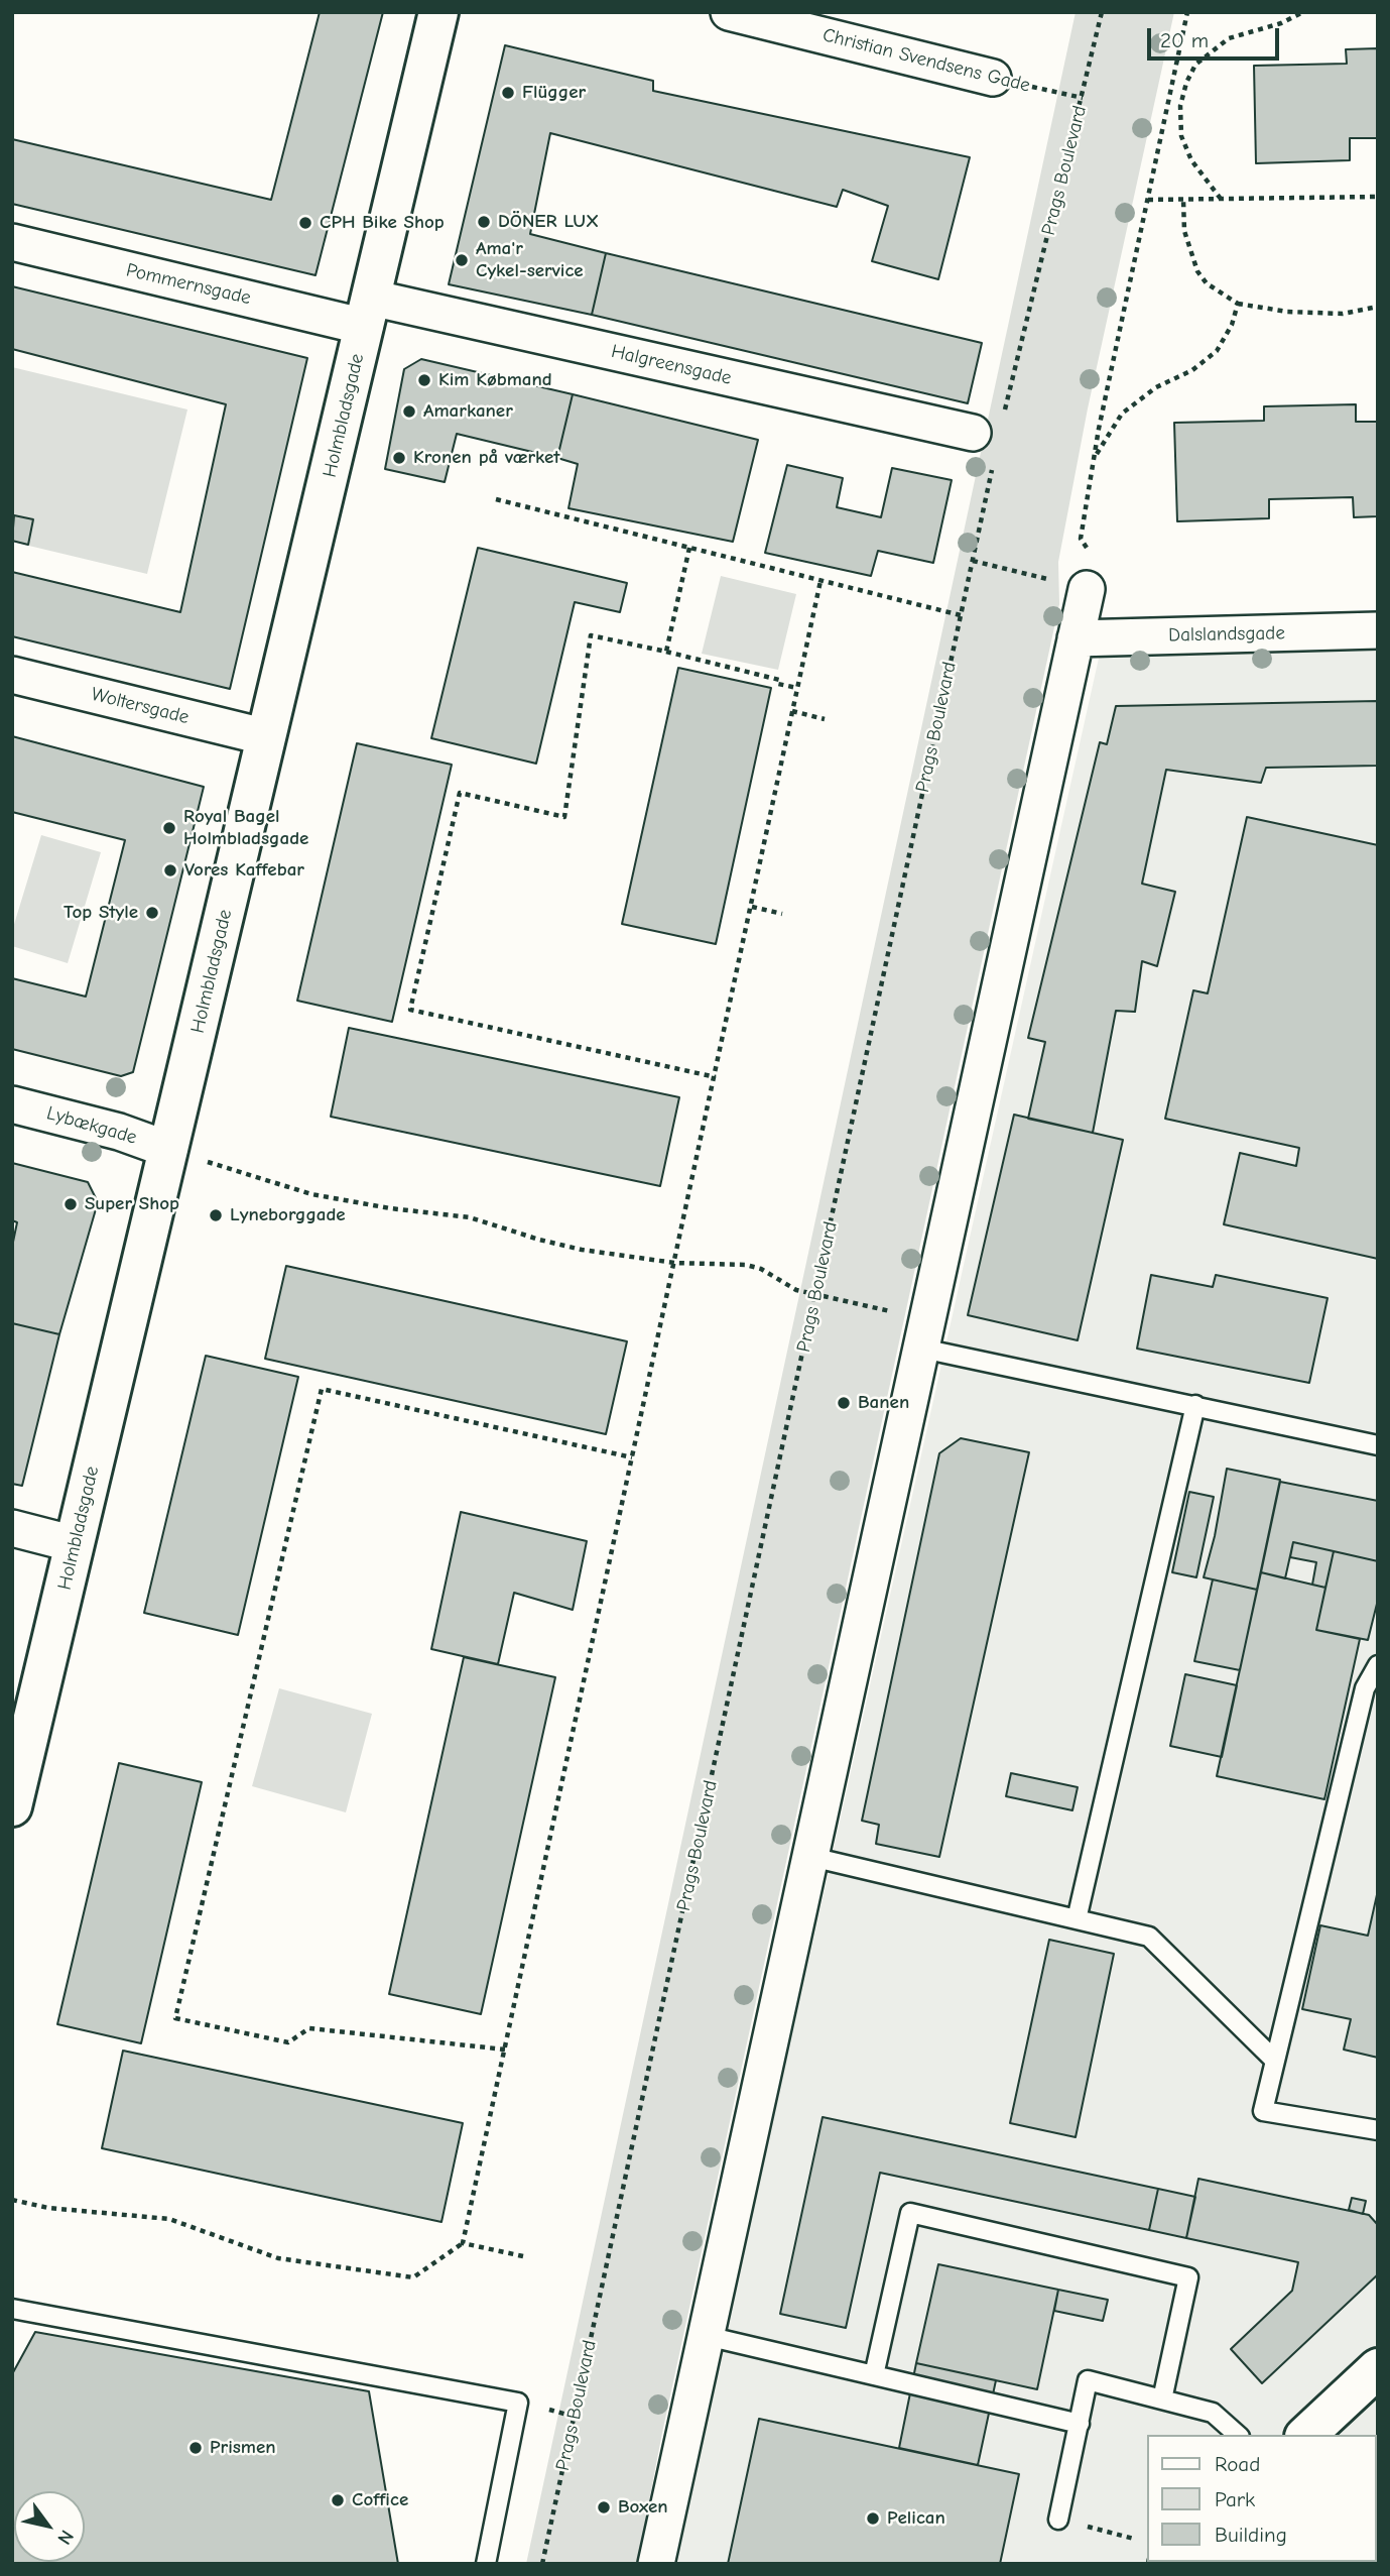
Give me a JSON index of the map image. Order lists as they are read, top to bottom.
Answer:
{
  "streets": {
    "street": [
      "Christian Svendsens Gade",
      "Pommernsgade",
      "Halgreensgade",
      "Holmbladsgade",
      "Dalslandsgade",
      "Woltersgade",
      "Lybækgade"
    ],
    "path": ["Prags Boulevard"]
  },
  "crossings": [
    ["Christian Svendsens Gade", "Prags Boulevard"],
    ["Pommernsgade", "Halgreensgade"],
    ["Pommernsgade", "Holmbladsgade"],
    ["Halgreensgade", "Holmbladsgade"],
    ["Holmbladsgade", "Woltersgade"],
    ["Holmbladsgade", "Lybækgade"]
  ],
  "places": [
    "Flügger",
    "DÖNER LUX",
    "CPH Bike Shop",
    "Ama'r Cykel-service",
    "Kim Købmand",
    "Amarkaner",
    "Kronen på værket",
    "Royal Bagel Holmbladsgade",
    "Vores Kaffebar",
    "Top Style",
    "Super Shop",
    "Lyneborggade",
    "Banen",
    "Prismen",
    "Coffice",
    "Boxen",
    "Pelican"
  ],
  "legend": ["Road", "Park", "Building"],
  "scale_bar": "20 m",
  "north": "bottom right"
}
